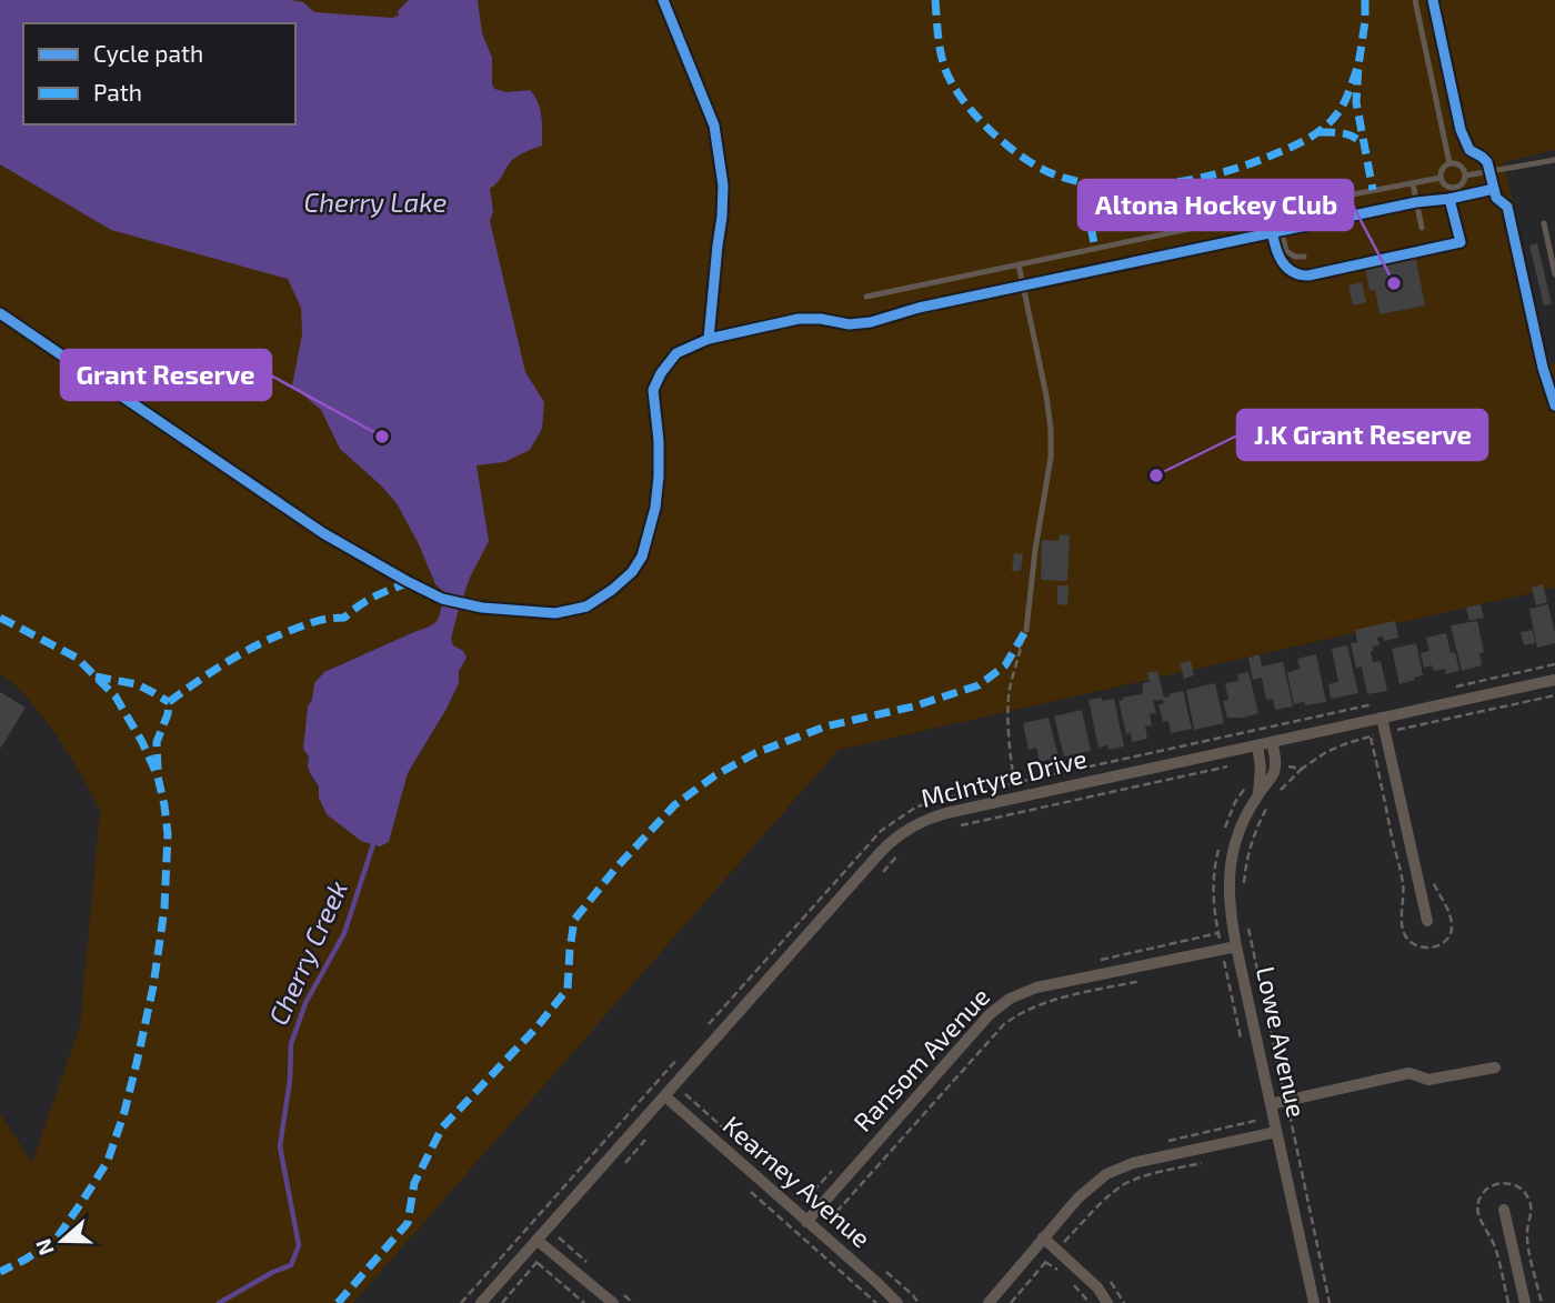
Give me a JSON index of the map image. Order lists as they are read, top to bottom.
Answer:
{
  "streets": {
    "street": [
      "McIntyre Drive",
      "Lowe Avenue",
      "Ransom Avenue",
      "Kearney Avenue"
    ]
  },
  "crossings": [
    ["McIntyre Drive", "Lowe Avenue"],
    ["McIntyre Drive", "Kearney Avenue"],
    ["Lowe Avenue", "Ransom Avenue"],
    ["Ransom Avenue", "Kearney Avenue"]
  ],
  "water": ["Cherry Lake", "Cherry Creek"],
  "places": ["Altona Hockey Club", "Grant Reserve", "J.K Grant Reserve"],
  "legend": ["Cycle path", "Path"],
  "north": "left"
}
